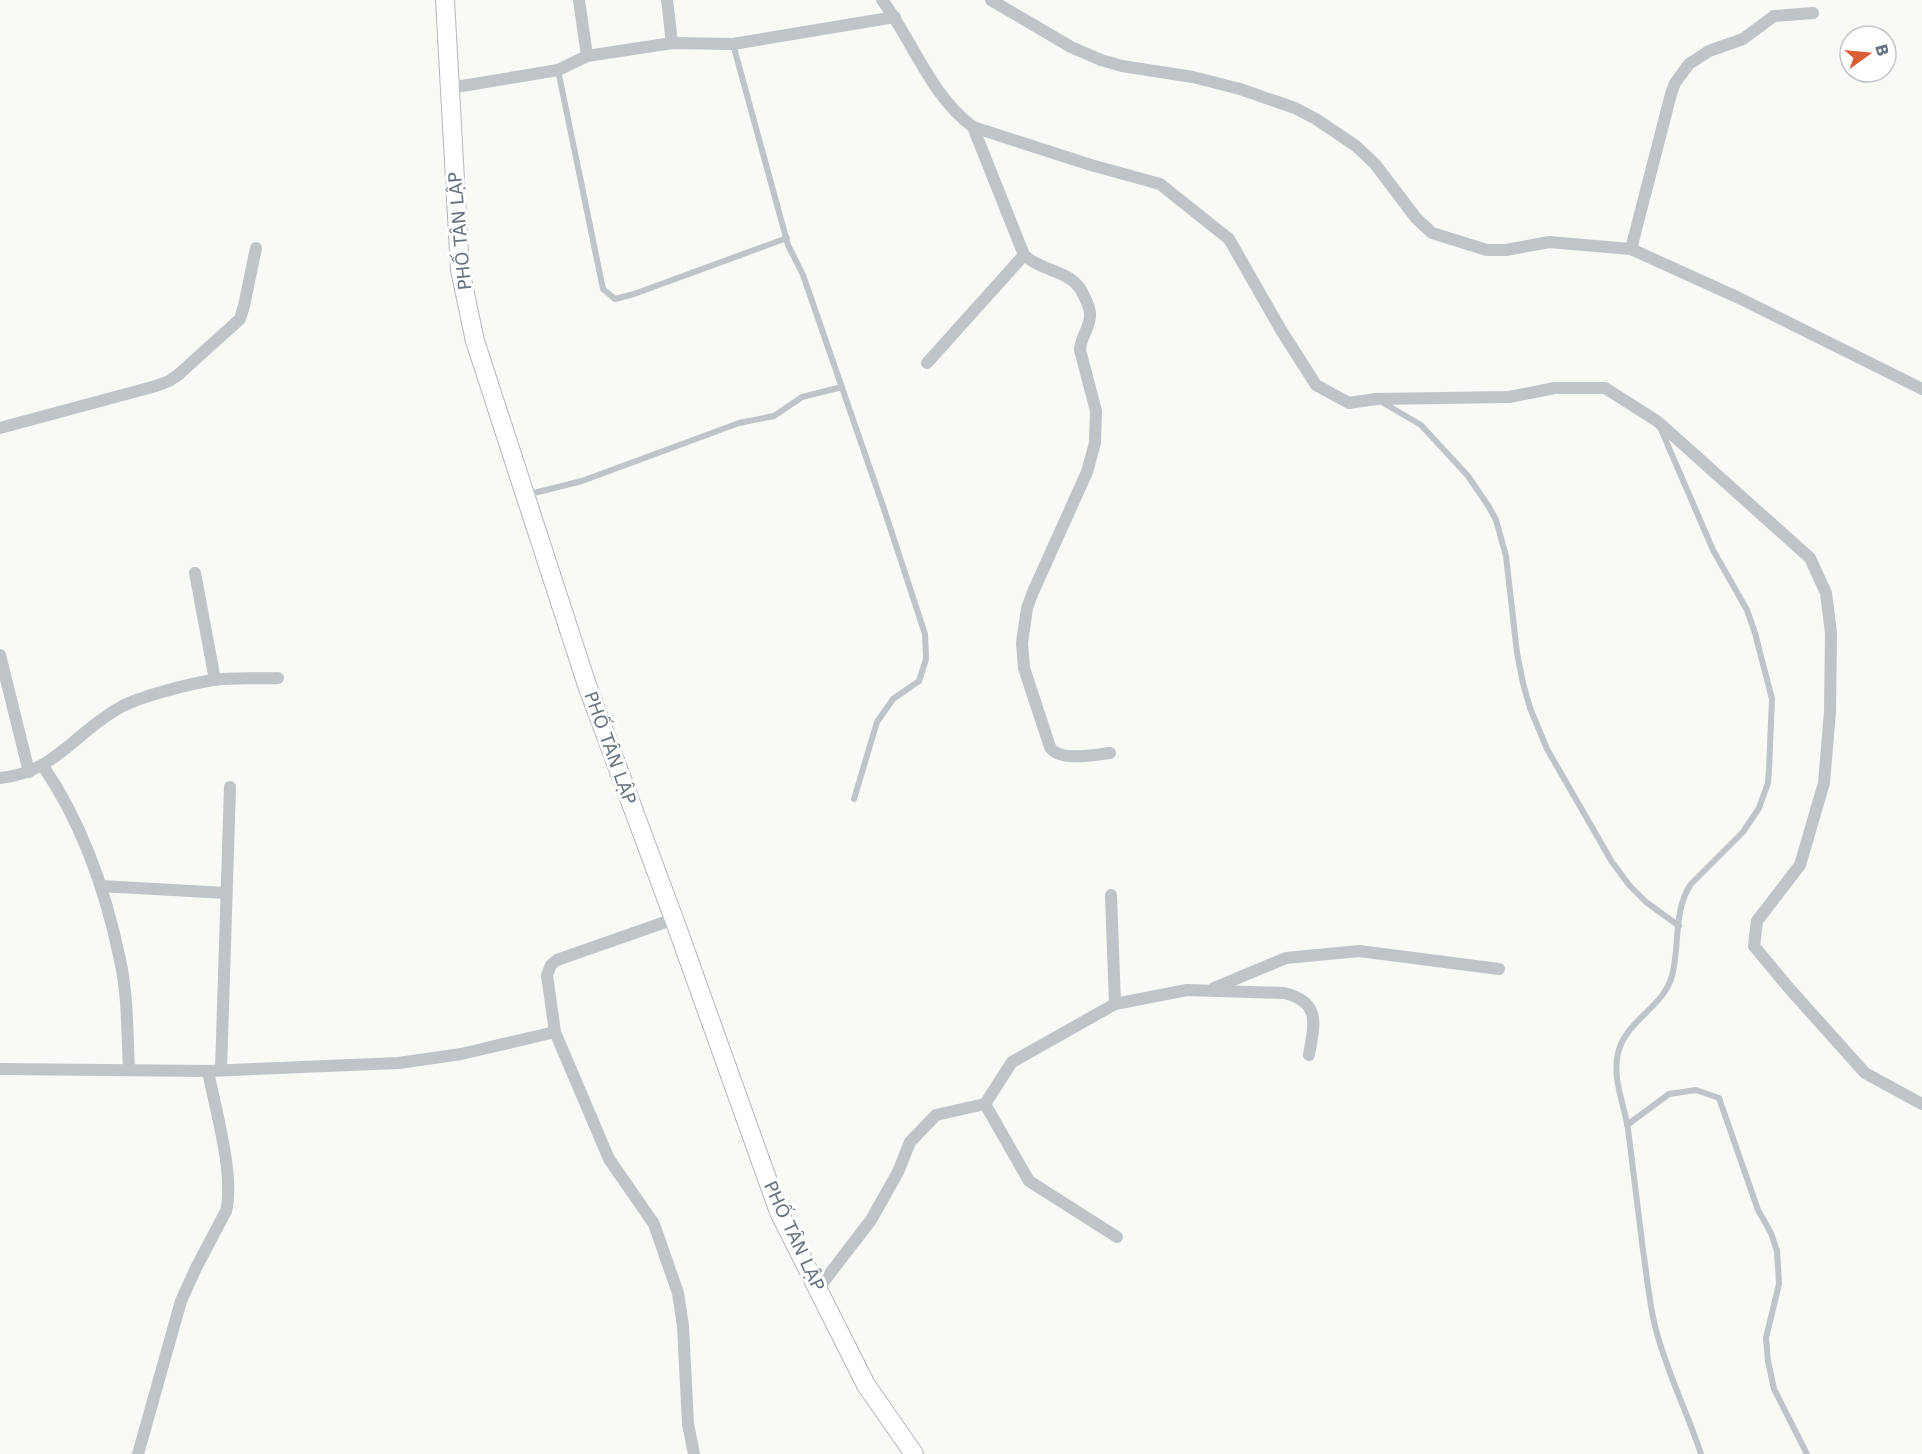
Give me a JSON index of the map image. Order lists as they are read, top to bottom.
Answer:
{
  "streets": {
    "main road": ["PHỐ TÂN LẬP"]
  },
  "north": "right"
}
